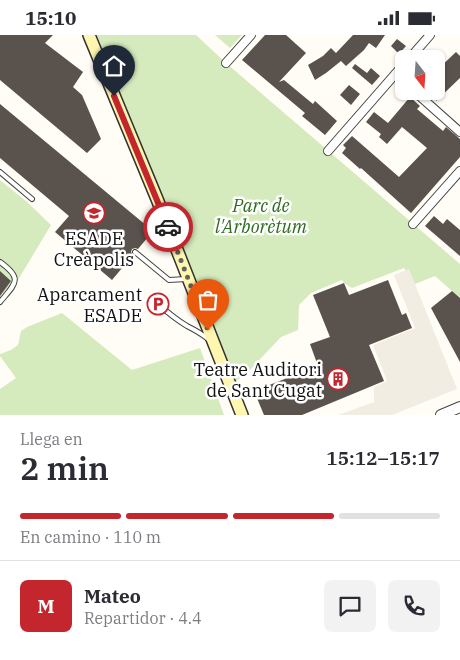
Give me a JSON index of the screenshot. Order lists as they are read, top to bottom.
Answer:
{
  "parks": ["Parc de l'Arborètum"],
  "places": {
    "school or university": ["ESADE Creàpolis"],
    "parking": ["Aparcament ESADE"],
    "building": ["Teatre Auditori de Sant Cugat"]
  },
  "north": "bottom",
  "page": {
    "status": "15:10",
    "heading": ["2 min", "Llega en", "15:12–15:17"],
    "panel": ["Mateo", "Repartidor · 4.4"],
    "bar": "En camino · 110 m",
    "round": "M"
  }
}
